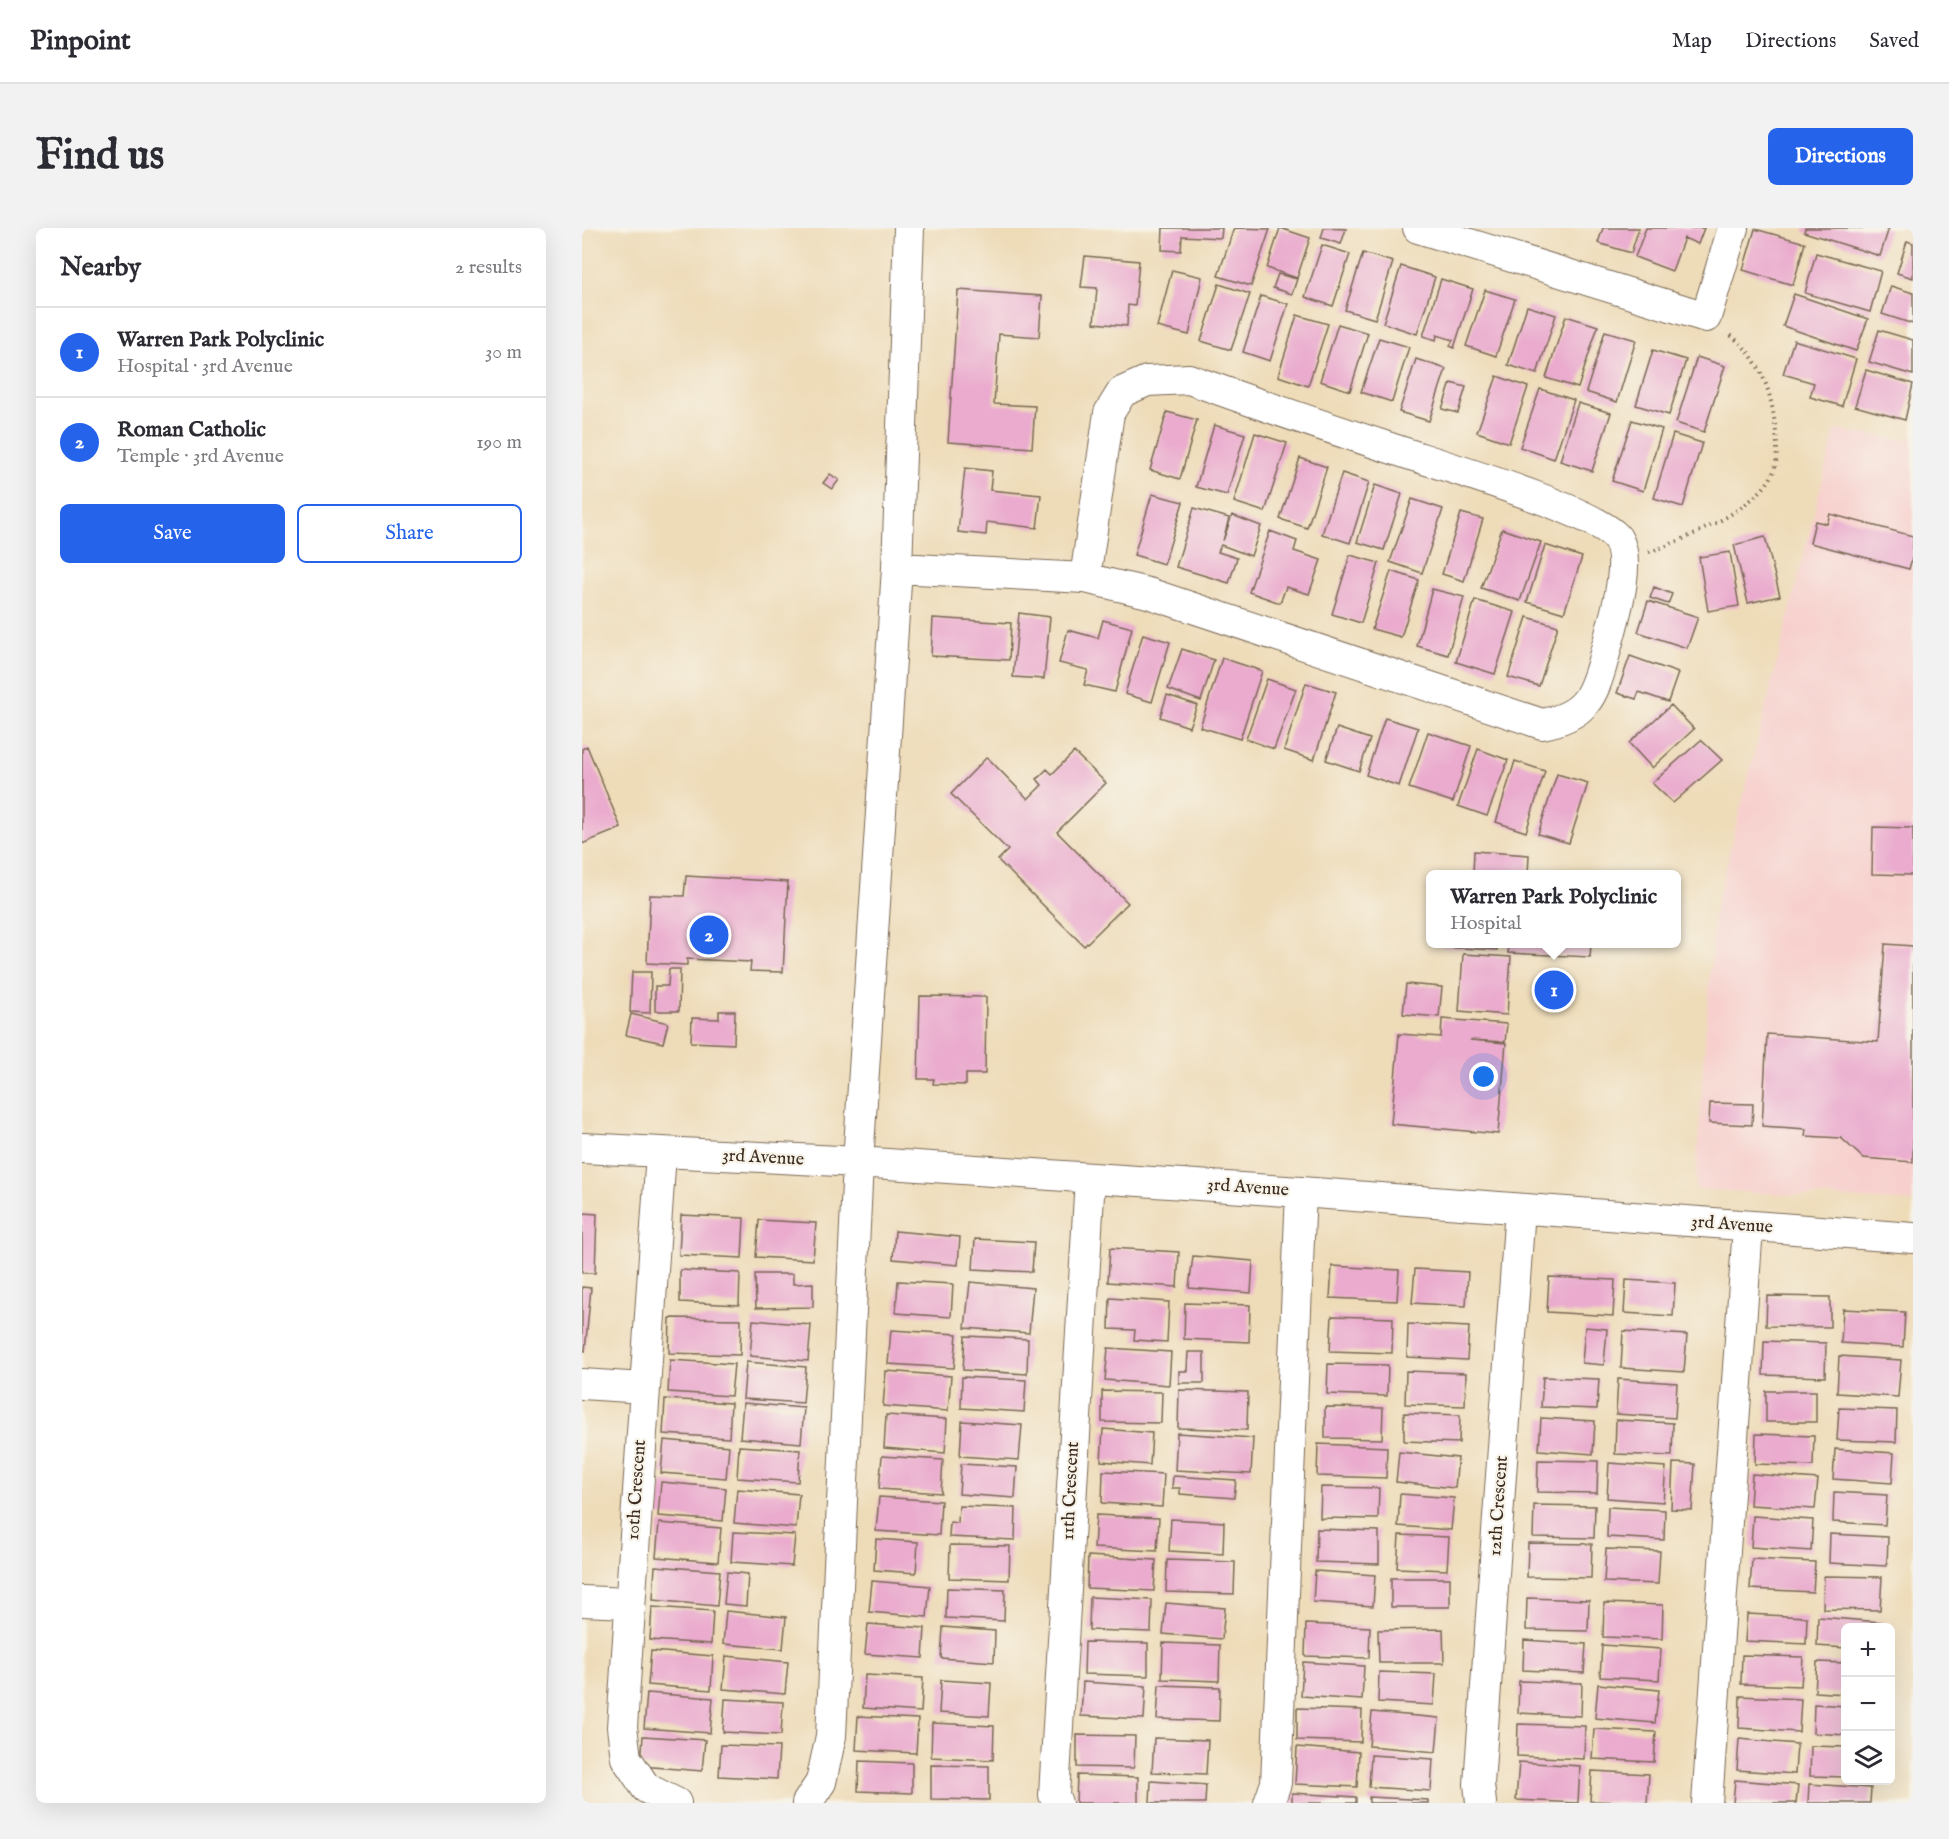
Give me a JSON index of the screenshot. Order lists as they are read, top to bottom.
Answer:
{
  "streets": {
    "street": [
      "3rd Avenue",
      "10th Crescent",
      "11th Crescent",
      "12th Crescent"
    ]
  },
  "crossings": [
    ["3rd Avenue", "10th Crescent"],
    ["3rd Avenue", "11th Crescent"],
    ["3rd Avenue", "12th Crescent"]
  ],
  "page": {
    "header": "Pinpoint",
    "nav": ["Map", "Directions", "Saved"],
    "buttons": [
      "Directions",
      ["Save", "Share"]
    ],
    "title": "Find us",
    "heading": ["Nearby", "2 results"],
    "list": [
      {
        "mark": "1",
        "name": "Warren Park Polyclinic",
        "note": "Hospital · 3rd Avenue",
        "value": "30 m"
      },
      {
        "mark": "2",
        "name": "Roman Catholic",
        "note": "Temple · 3rd Avenue",
        "value": "190 m"
      }
    ],
    "popup": ["Warren Park Polyclinic", "Hospital"],
    "pins": ["2", "1"],
    "map_buttons": ["+", "−"]
  }
}
